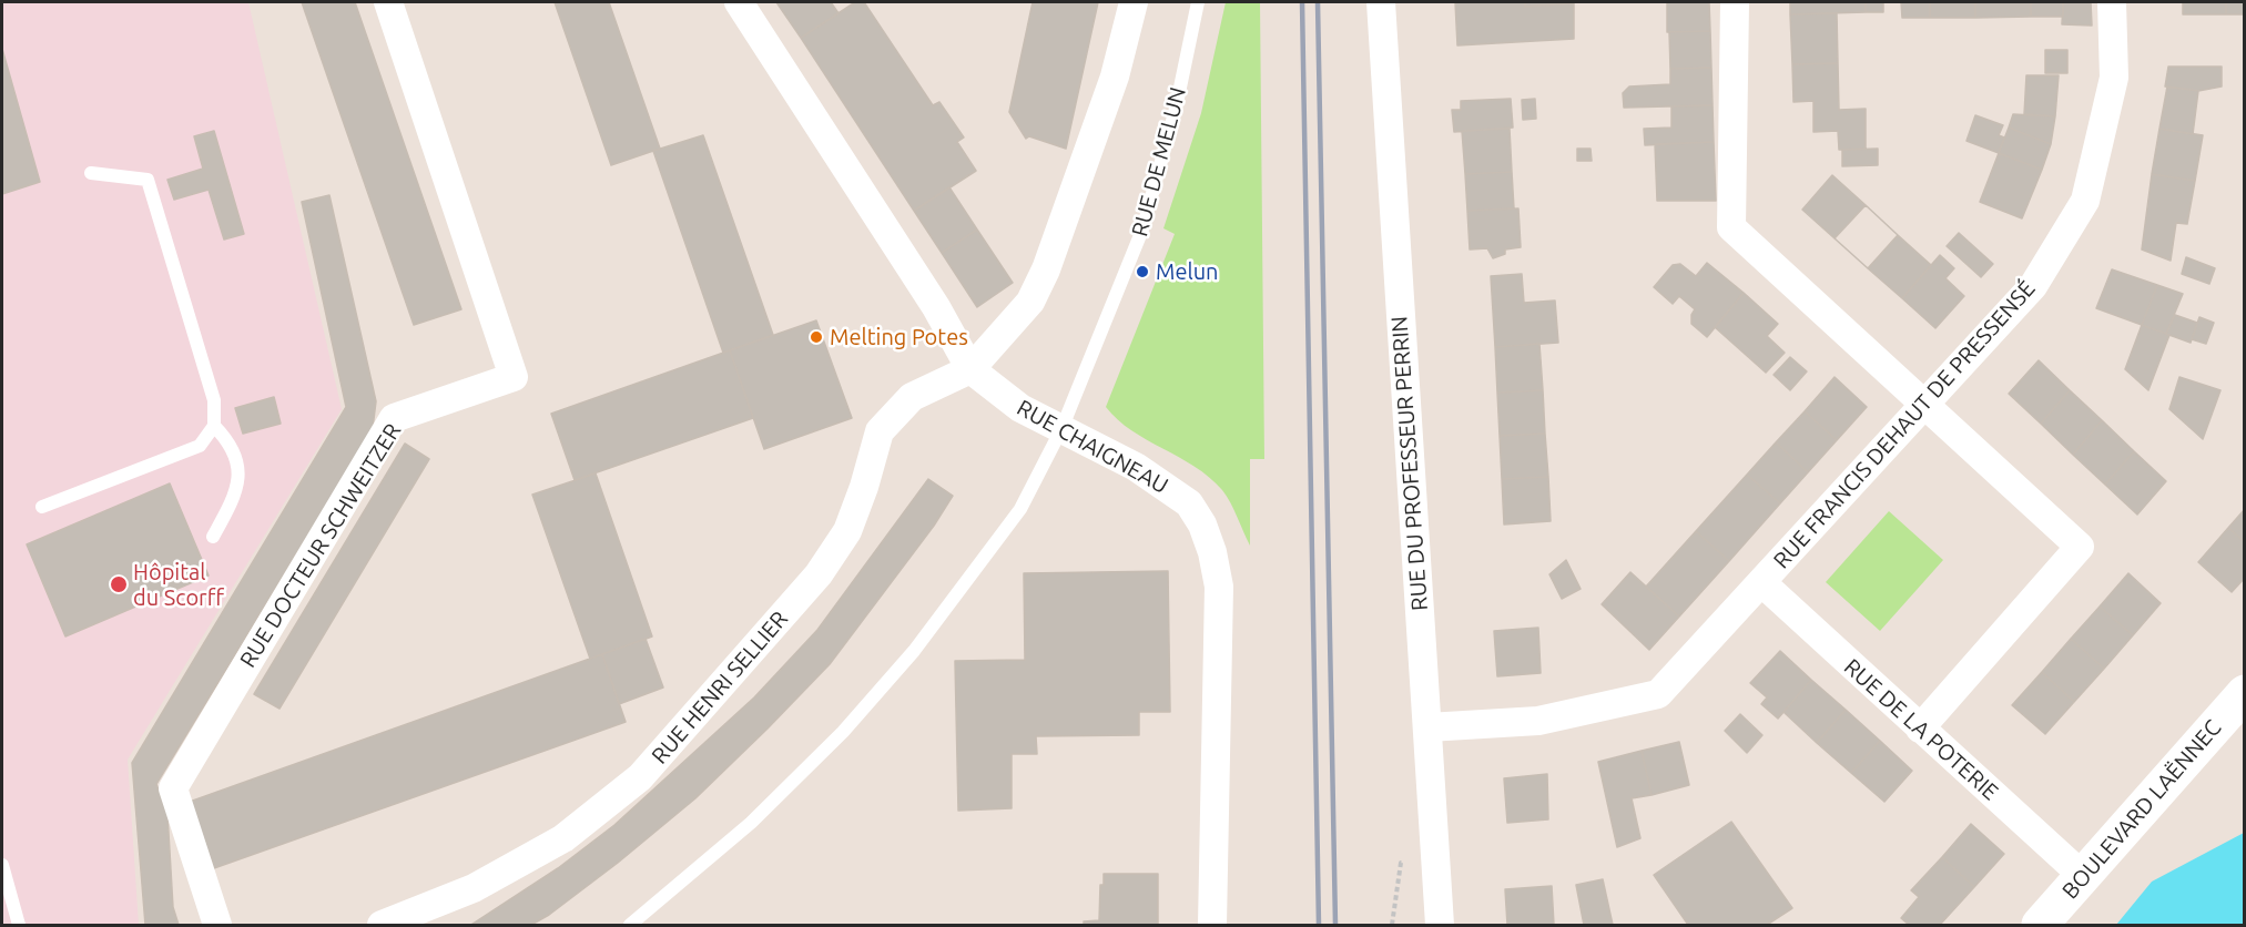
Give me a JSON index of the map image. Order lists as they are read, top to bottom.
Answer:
{
  "streets": {
    "main road": ["BOULEVARD LAËNNEC"],
    "street": [
      "RUE FRANCIS DEHAUT DE PRESSENSÉ",
      "RUE CHAIGNEAU",
      "RUE DU PROFESSEUR PERRIN",
      "RUE DOCTEUR SCHWEITZER",
      "RUE HENRI SELLIER",
      "RUE DE LA POTERIE"
    ],
    "lane": ["RUE DE MELUN"]
  },
  "crossings": [
    ["RUE DE MELUN", "RUE CHAIGNEAU"],
    ["RUE FRANCIS DEHAUT DE PRESSENSÉ", "RUE DU PROFESSEUR PERRIN"],
    ["RUE FRANCIS DEHAUT DE PRESSENSÉ", "RUE DE LA POTERIE"],
    ["RUE CHAIGNEAU", "RUE HENRI SELLIER"],
    ["RUE DE LA POTERIE", "BOULEVARD LAËNNEC"]
  ],
  "places": ["Melun", "Melting Potes", "Hôpital du Scorff"]
}
